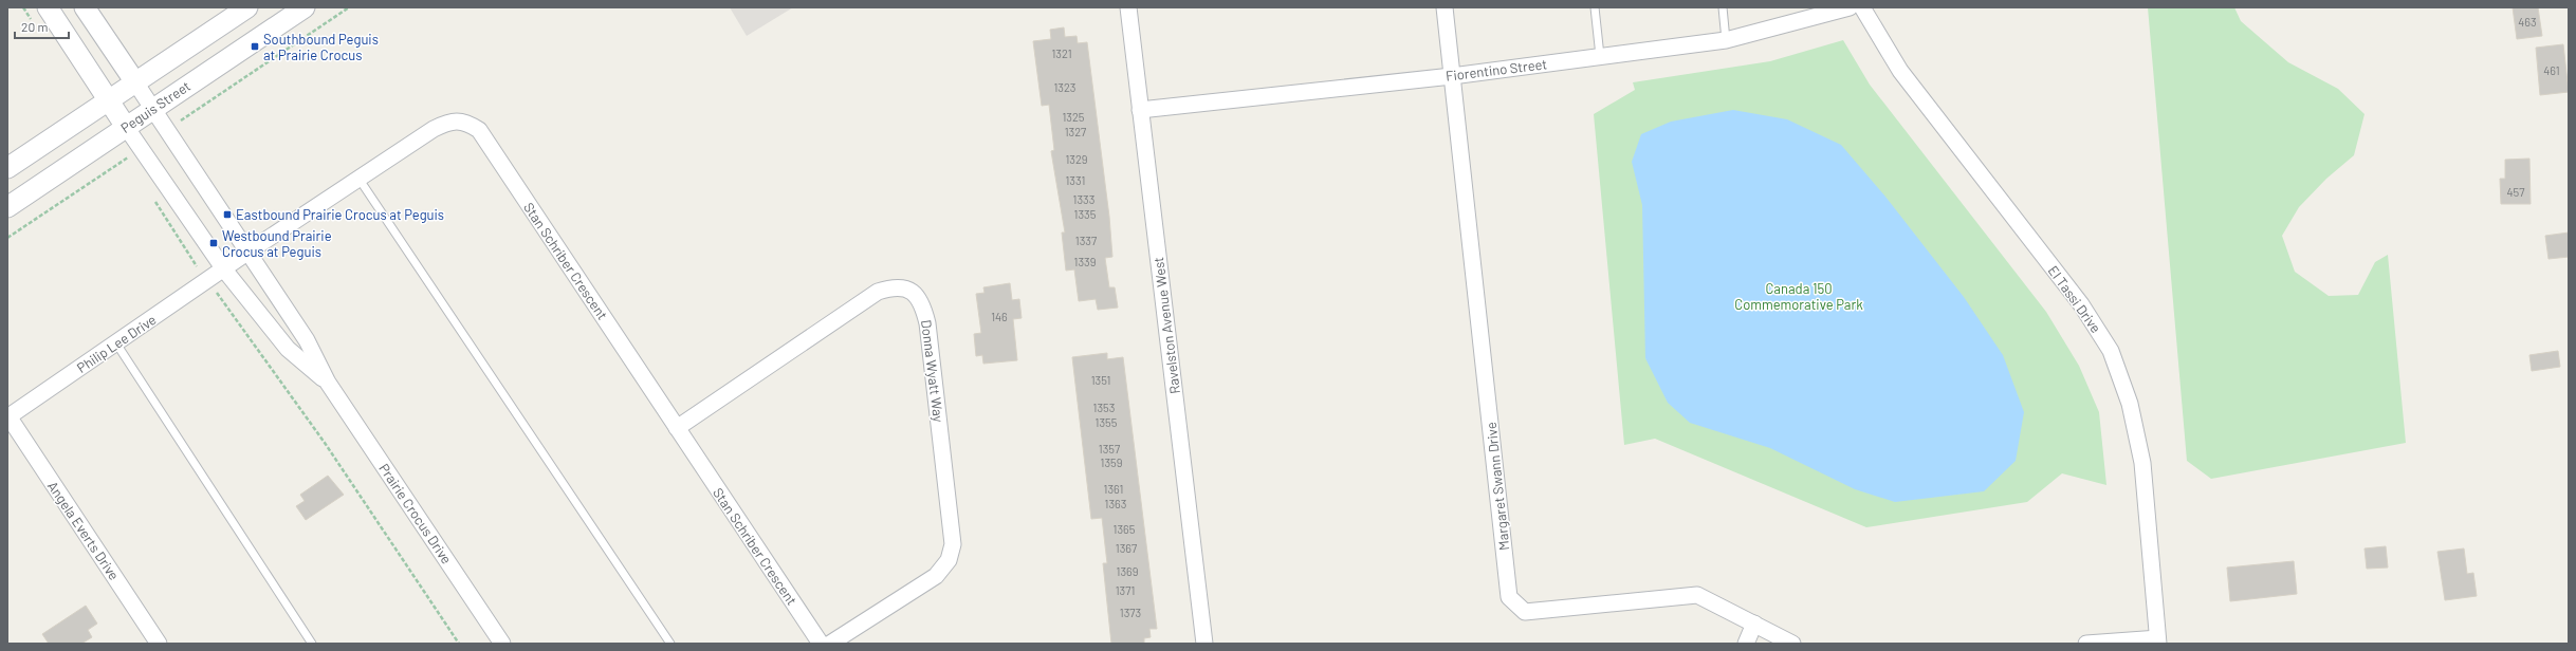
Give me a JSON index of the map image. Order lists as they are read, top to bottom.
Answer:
{
  "streets": {
    "street": [
      "Fiorentino Street",
      "Peguis Street",
      "Stan Schriber Crescent",
      "El Tassi Drive",
      "Ravelston Avenue West",
      "Philip Lee Drive",
      "Donna Wyatt Way",
      "Margaret Swann Drive",
      "Prairie Crocus Drive",
      "Angela Everts Drive"
    ]
  },
  "crossings": [
    ["Fiorentino Street", "Ravelston Avenue West"],
    ["Fiorentino Street", "Margaret Swann Drive"],
    ["Peguis Street", "Prairie Crocus Drive"],
    ["Stan Schriber Crescent", "Philip Lee Drive"],
    ["Stan Schriber Crescent", "Donna Wyatt Way"],
    ["Stan Schriber Crescent", "Prairie Crocus Drive"],
    ["Philip Lee Drive", "Prairie Crocus Drive"],
    ["Philip Lee Drive", "Angela Everts Drive"]
  ],
  "parks": ["Canada 150 Commemorative Park"],
  "places": {
    "transit": ["Southbound Peguis at Prairie Crocus", "Eastbound Prairie Crocus at Peguis", "Westbound Prairie Crocus at Peguis"]
  },
  "house_numbers": [
    "463",
    "1321",
    "461",
    "1323",
    "1325",
    "1327",
    "1329",
    "1331",
    "457",
    "1333",
    "1335",
    "1337",
    "1339",
    "146",
    "1351",
    "1353",
    "1355",
    "1357",
    "1359",
    "1361",
    "1363",
    "1365",
    "1367",
    "1369",
    "1371",
    "1373"
  ],
  "scale_bar": "20 m"
}
